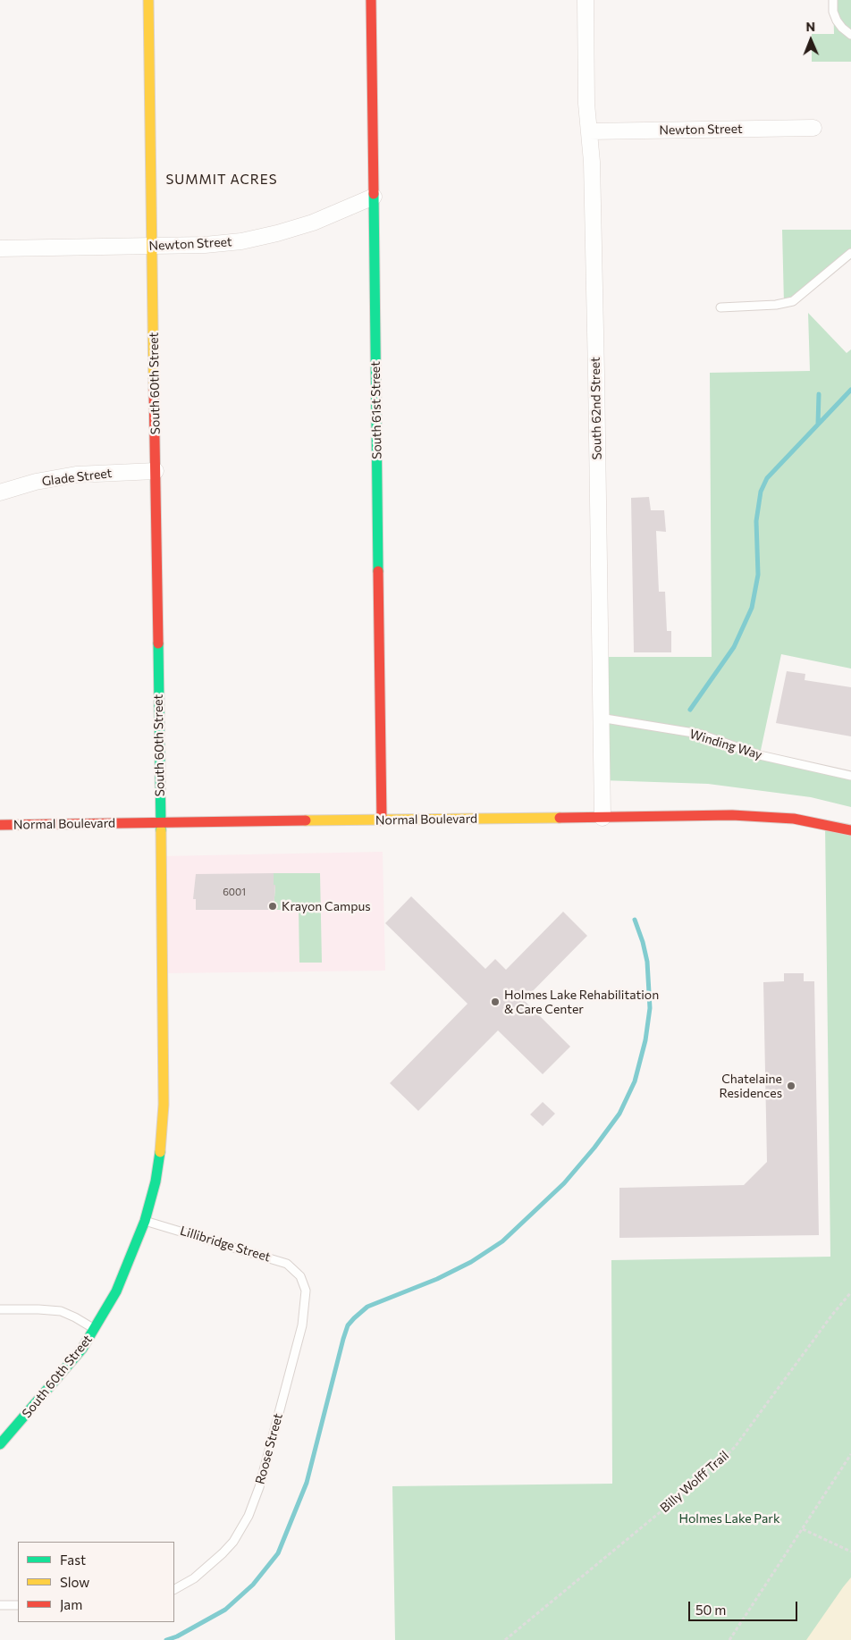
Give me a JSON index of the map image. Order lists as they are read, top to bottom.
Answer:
{
  "streets": {
    "street": [
      "Newton Street",
      "South 60th Street",
      "South 62nd Street",
      "South 61st Street",
      "Glade Street",
      "Normal Boulevard"
    ],
    "lane": ["Winding Way", "Lillibridge Street", "Roose Street"],
    "path": ["Billy Wolff Trail"]
  },
  "crossings": [
    ["Newton Street", "South 60th Street"],
    ["Newton Street", "South 62nd Street"],
    ["Newton Street", "South 61st Street"],
    ["South 60th Street", "Glade Street"],
    ["South 60th Street", "Normal Boulevard"],
    ["South 60th Street", "Lillibridge Street"],
    ["South 62nd Street", "Winding Way"],
    ["South 62nd Street", "Normal Boulevard"],
    ["South 61st Street", "Normal Boulevard"],
    ["Lillibridge Street", "Roose Street"]
  ],
  "districts": ["SUMMIT ACRES"],
  "parks": ["Holmes Lake Park"],
  "places": ["Krayon Campus", "Holmes Lake Rehabilitation & Care Center", "Chatelaine Residences"],
  "house_numbers": ["6001"],
  "legend": ["Fast", "Slow", "Jam"],
  "scale_bar": "50 m",
  "north": "top"
}
